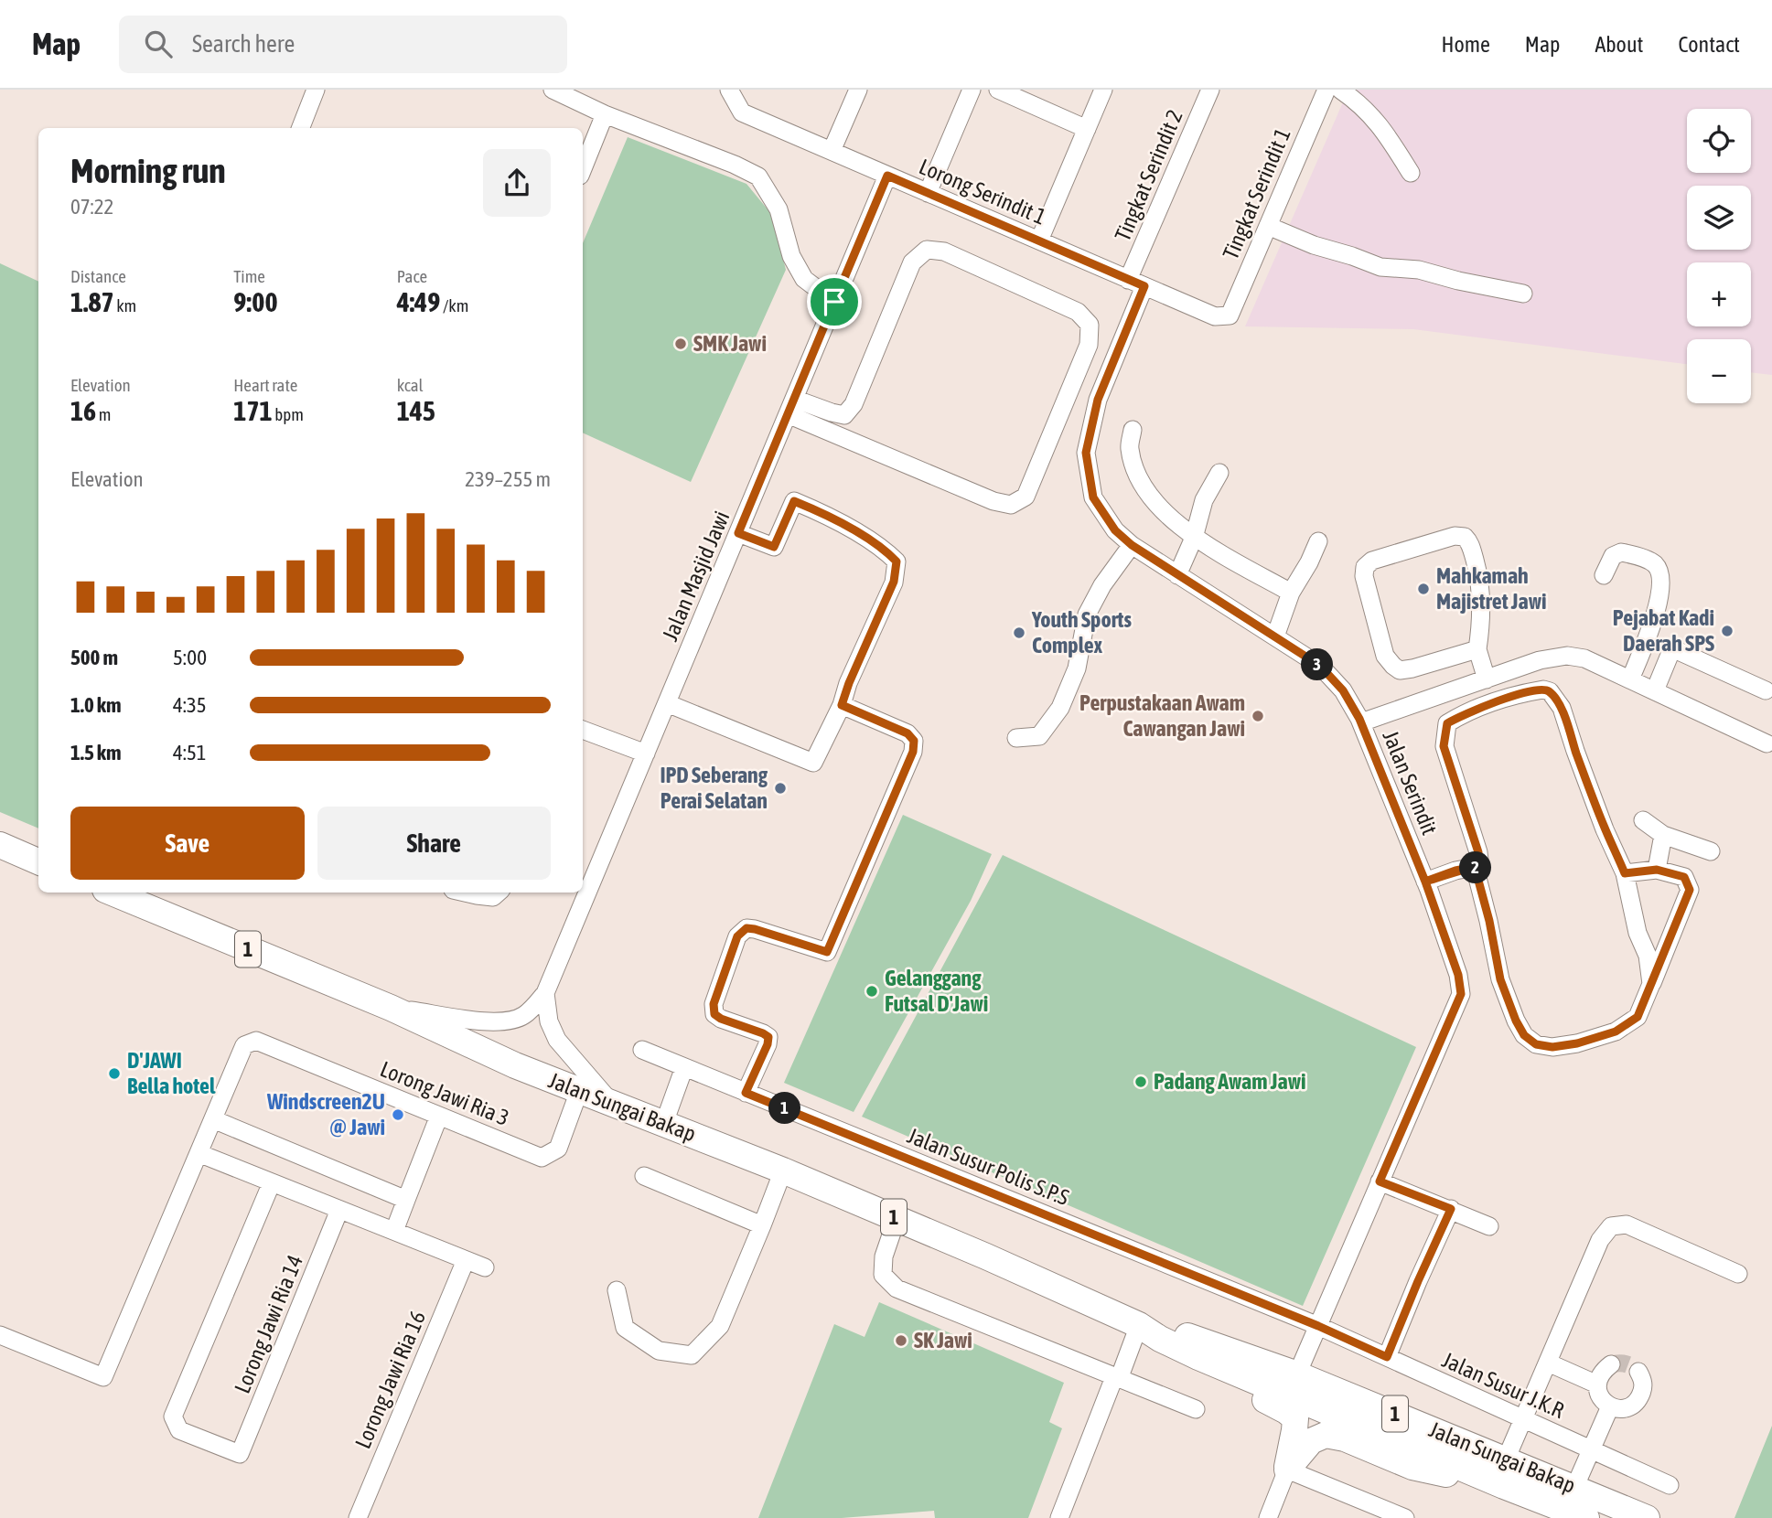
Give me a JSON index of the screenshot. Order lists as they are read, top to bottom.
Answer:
{
  "streets": {
    "highway": ["1", "Jalan Sungai Bakap"],
    "street": [
      "Tingkat Serindit 2",
      "Lorong Serindit 1",
      "Tingkat Serindit 1",
      "Jalan Masjid Jawi",
      "Jalan Serindit",
      "Lorong Jawi Ria 3",
      "Jalan Susur Polis S.P.S",
      "Lorong Jawi Ria 14",
      "Lorong Jawi Ria 16",
      "Jalan Susur J.K.R"
    ]
  },
  "crossings": [
    ["Tingkat Serindit 2", "Lorong Serindit 1"],
    ["Tingkat Serindit 2", "Jalan Serindit"],
    ["Lorong Serindit 1", "Tingkat Serindit 1"],
    ["Lorong Serindit 1", "Jalan Masjid Jawi"],
    ["Lorong Serindit 1", "Jalan Serindit"],
    ["Jalan Masjid Jawi", "Jalan Sungai Bakap"],
    ["Jalan Serindit", "Jalan Sungai Bakap"],
    ["Jalan Serindit", "Jalan Susur Polis S.P.S"],
    ["Jalan Serindit", "Jalan Susur J.K.R"],
    ["Lorong Jawi Ria 3", "Jalan Sungai Bakap"],
    ["Jalan Susur Polis S.P.S", "Jalan Susur J.K.R"]
  ],
  "places": [
    "SMK Jawi",
    "Mahkamah Majistret Jawi",
    "Pejabat Kadi Daerah SPS",
    "Youth Sports Complex",
    "Perpustakaan Awam Cawangan Jawi",
    "IPD Seberang Perai Selatan",
    "Gelanggang Futsal D'Jawi",
    "D'JAWI Bella hotel",
    "Padang Awam Jawi",
    "Windscreen2U @ Jawi",
    "SK Jawi"
  ],
  "page": {
    "header": "Map",
    "search": "Search here",
    "nav": [
      "Home",
      "Map",
      "About",
      "Contact"
    ],
    "map_buttons": ["+", "−"],
    "heading": ["Morning run", "07:22"],
    "stats": [
      ["Distance", "1.87 km"],
      ["Time", "9:00"],
      ["Pace", "4:49 /km"],
      ["Elevation", "16 m"],
      ["Heart rate", "171 bpm"],
      ["kcal", "145"]
    ],
    "chart": ["Elevation", "239–255 m"],
    "list": [
      {
        "name": "500 m",
        "note": "5:00"
      },
      {
        "name": "1.0 km",
        "note": "4:35"
      },
      {
        "name": "1.5 km",
        "note": "4:51"
      }
    ],
    "pins": ["3", "2", "1"],
    "buttons": ["Save", "Share"]
  }
}
